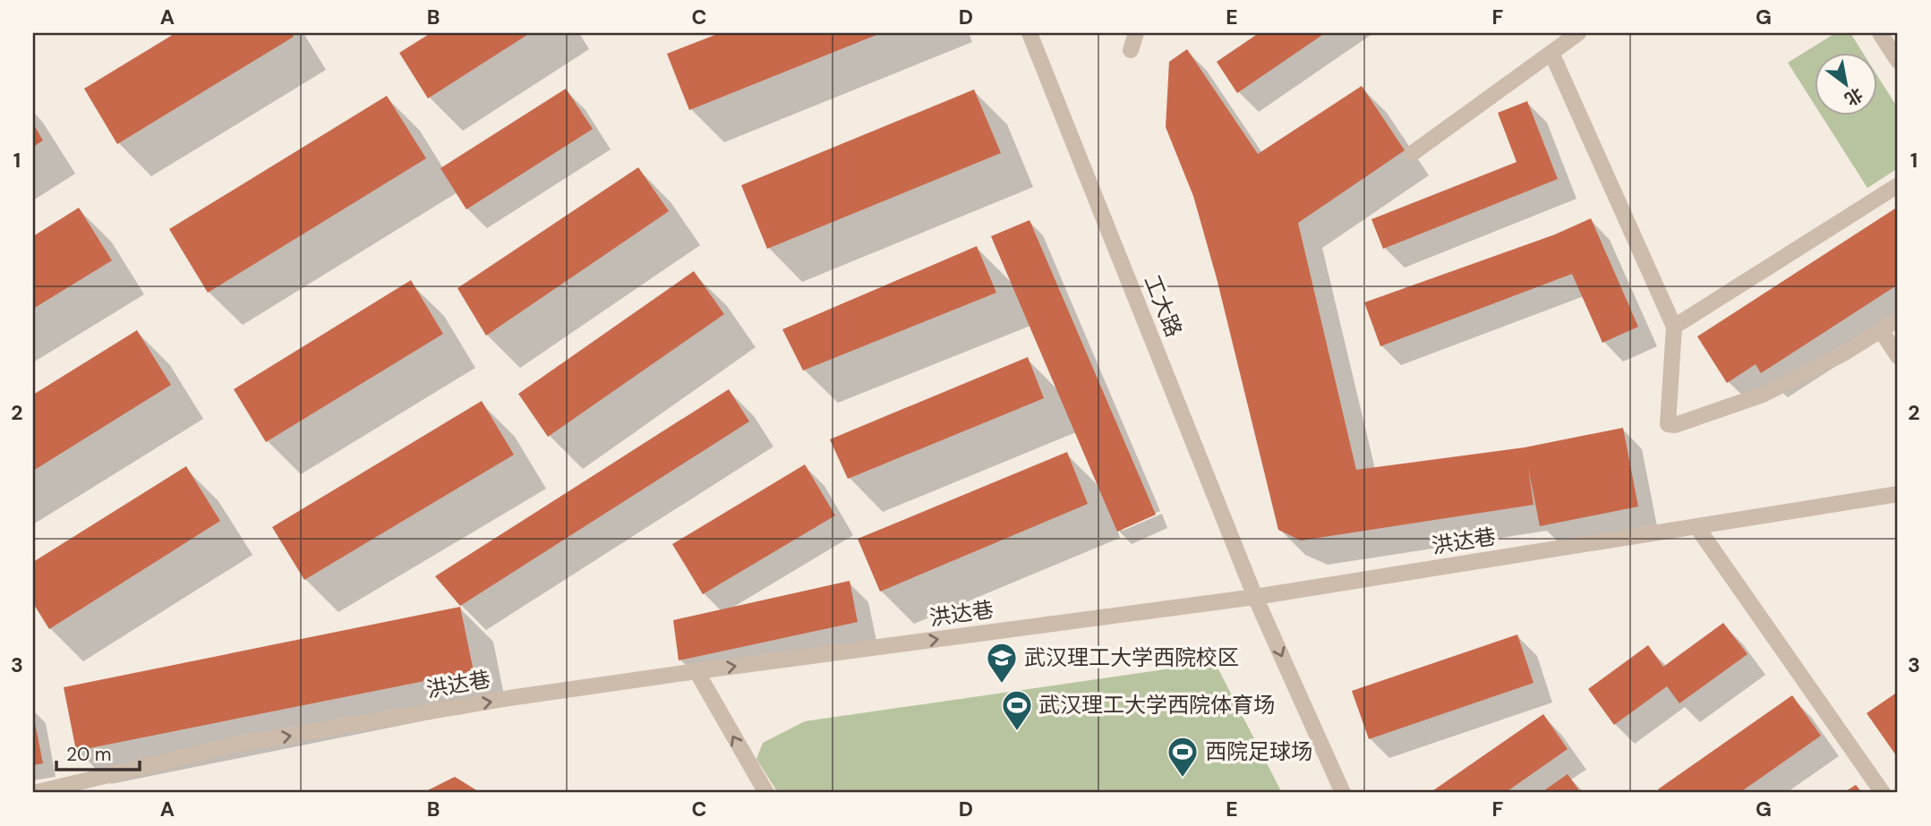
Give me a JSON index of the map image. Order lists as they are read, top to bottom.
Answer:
{
  "streets": {
    "street": ["工大路", "洪达巷"]
  },
  "crossings": [
    ["工大路", "洪达巷"]
  ],
  "one_way": ["洪达巷"],
  "places": {
    "school or university": ["武汉理工大学西院校区"],
    "sports": ["武汉理工大学西院体育场", "西院足球场"]
  },
  "scale_bar": "20 m",
  "north": "bottom right",
  "grid": {
    "columns": [
      "A",
      "B",
      "C",
      "D",
      "E",
      "F",
      "G"
    ],
    "rows": ["1", "2", "3"]
  }
}
